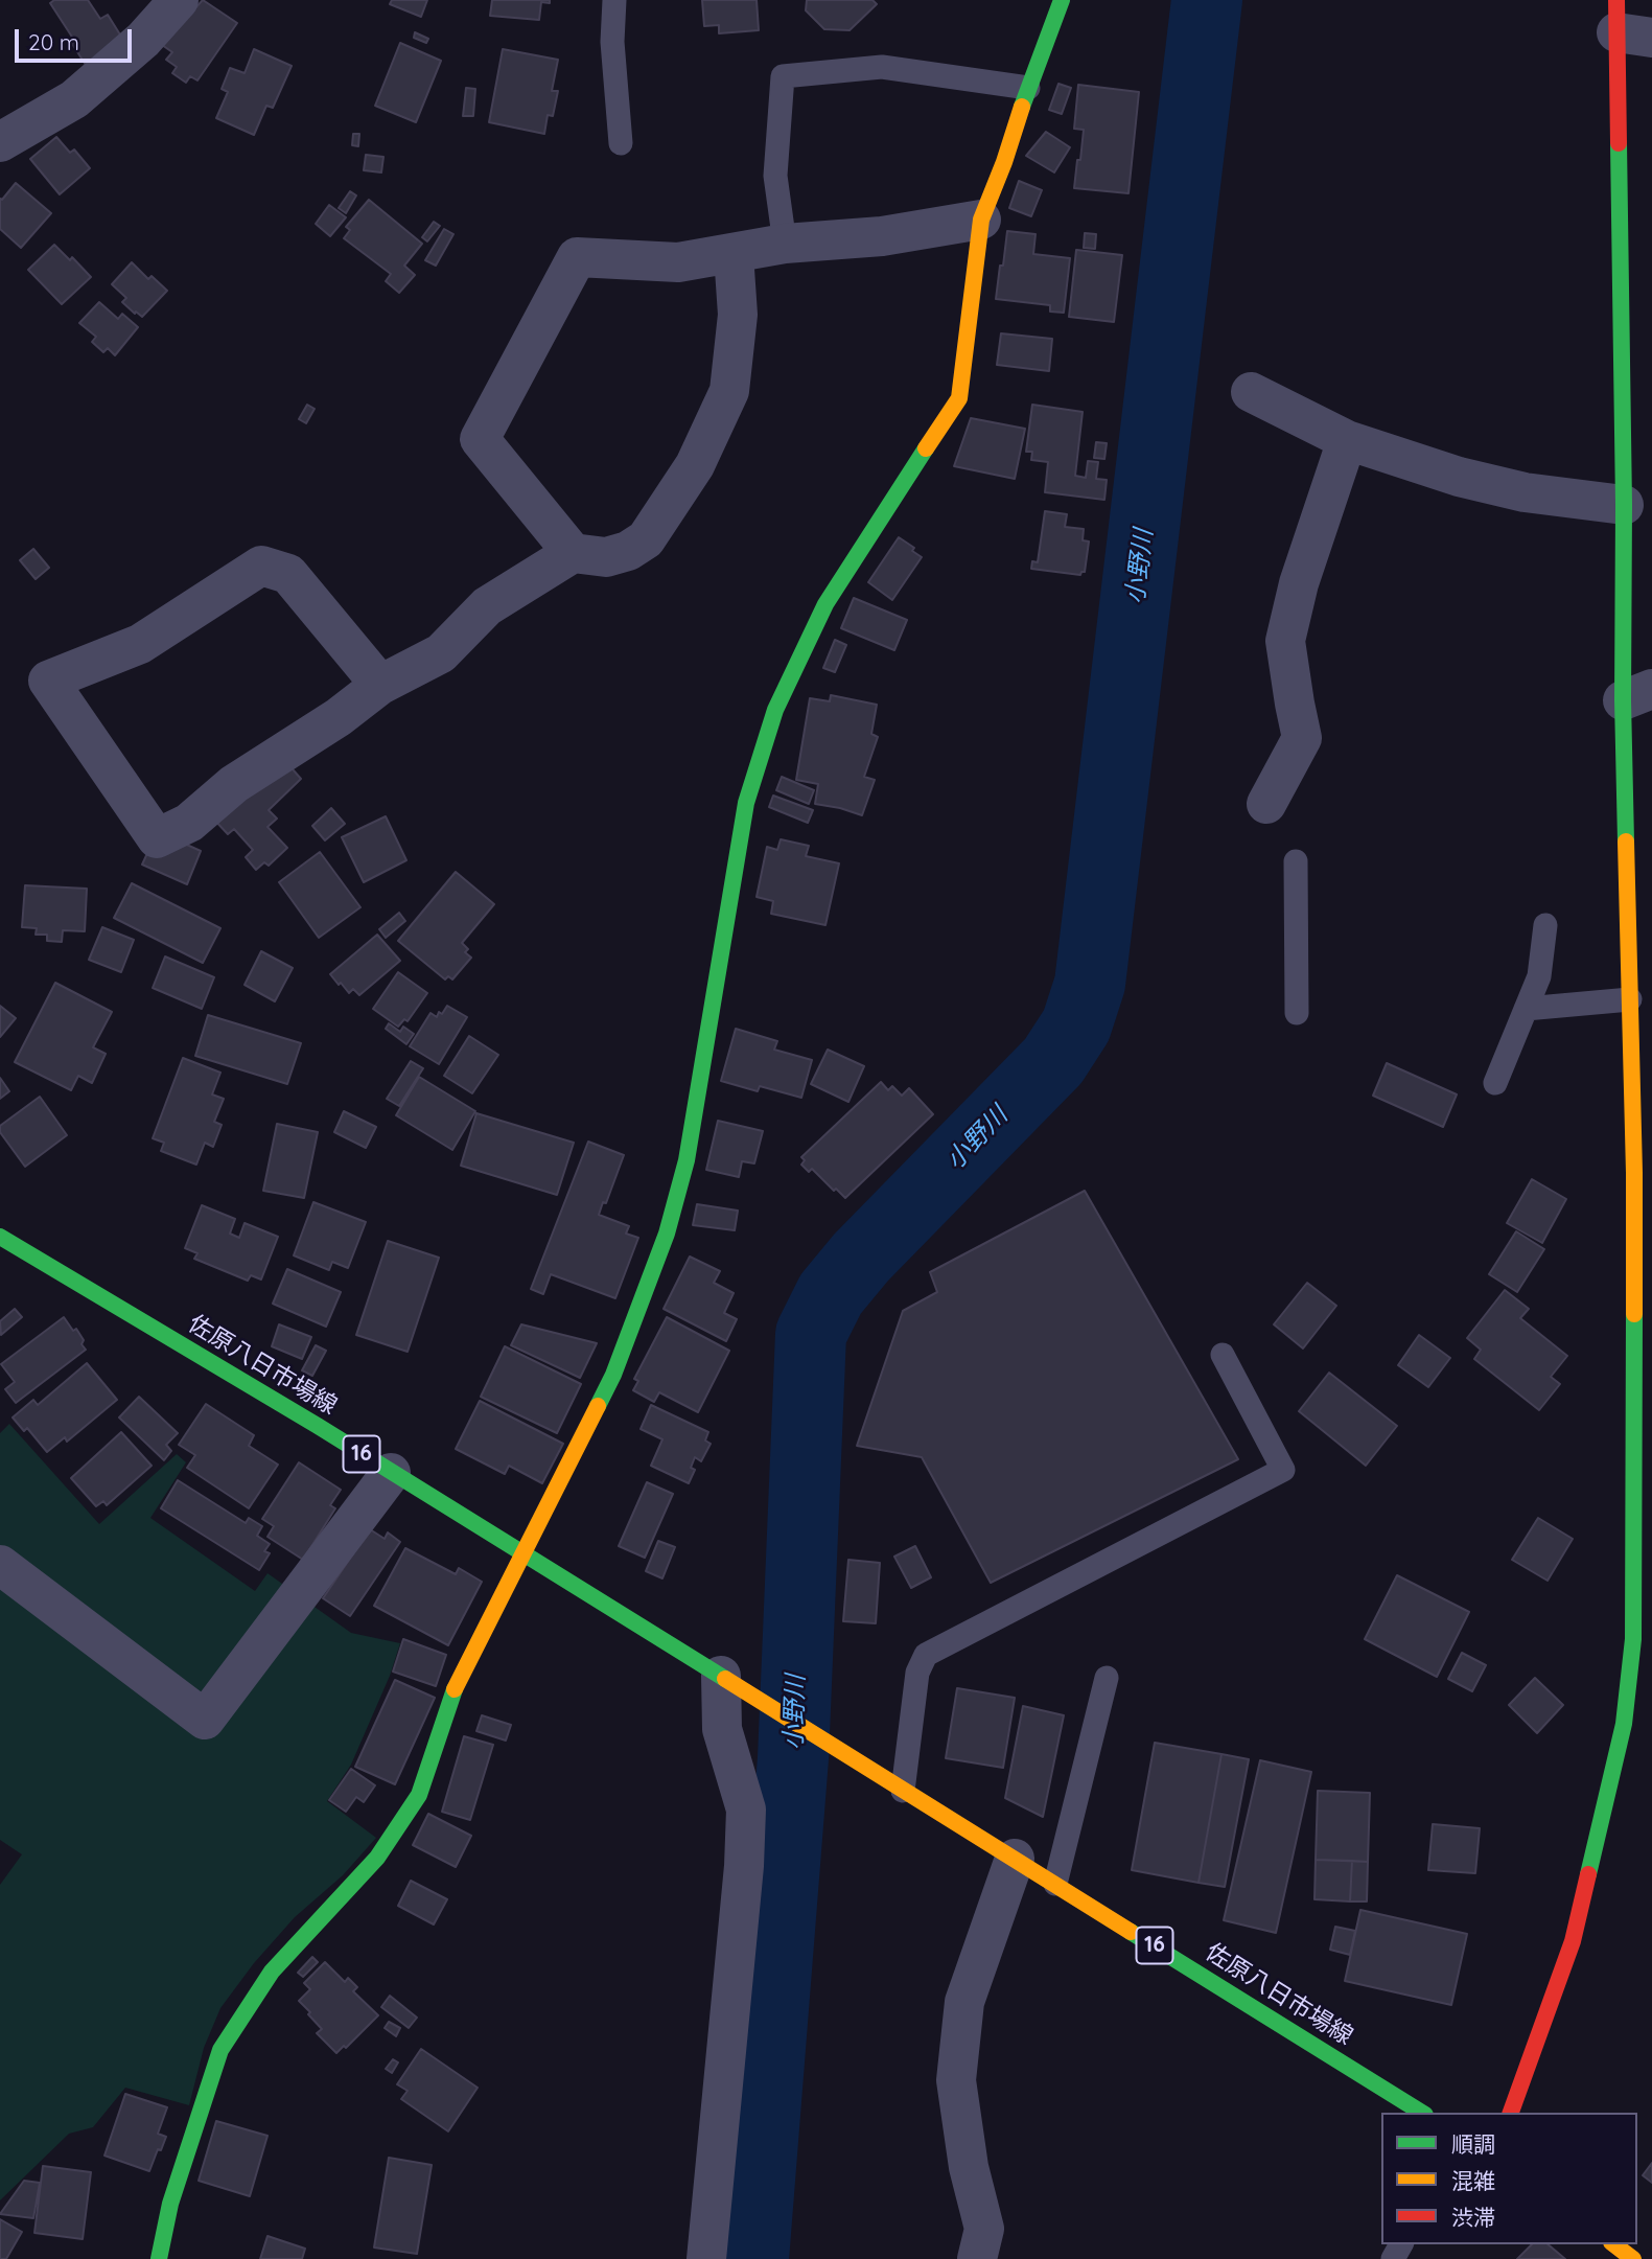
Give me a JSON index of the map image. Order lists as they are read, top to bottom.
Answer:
{
  "streets": {
    "street": ["佐原八日市場線", "16"]
  },
  "crossings": [
    ["佐原八日市場線", "16"]
  ],
  "water": ["小野川"],
  "legend": ["順調", "混雑", "渋滞"],
  "scale_bar": "20 m"
}
